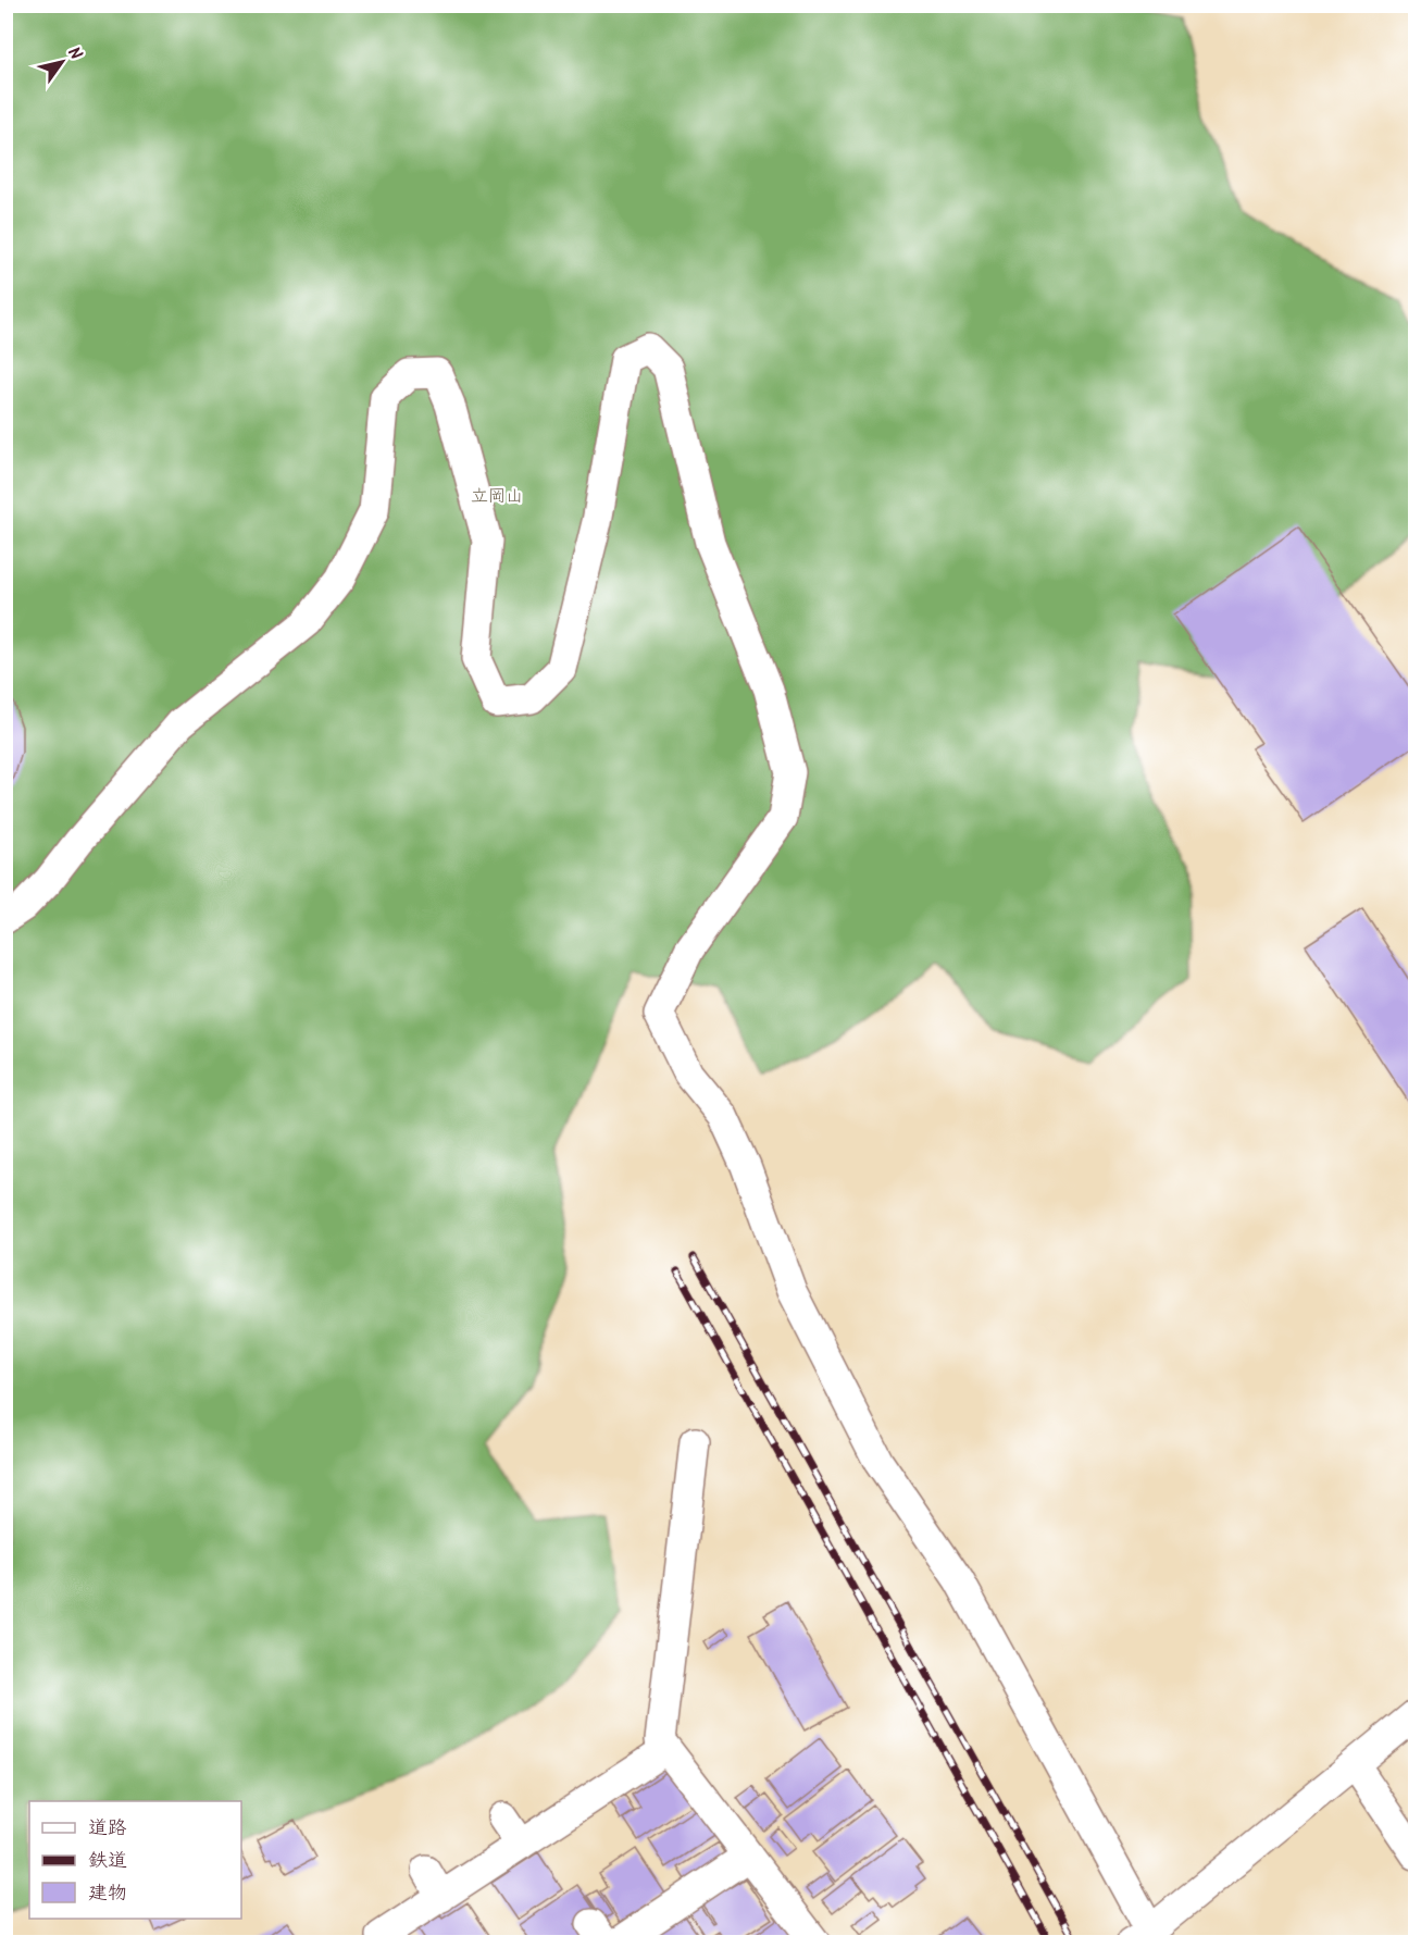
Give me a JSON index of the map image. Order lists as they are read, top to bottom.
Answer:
{
  "parks": ["立岡山"],
  "legend": ["道路", "鉄道", "建物"],
  "north": "top right"
}
